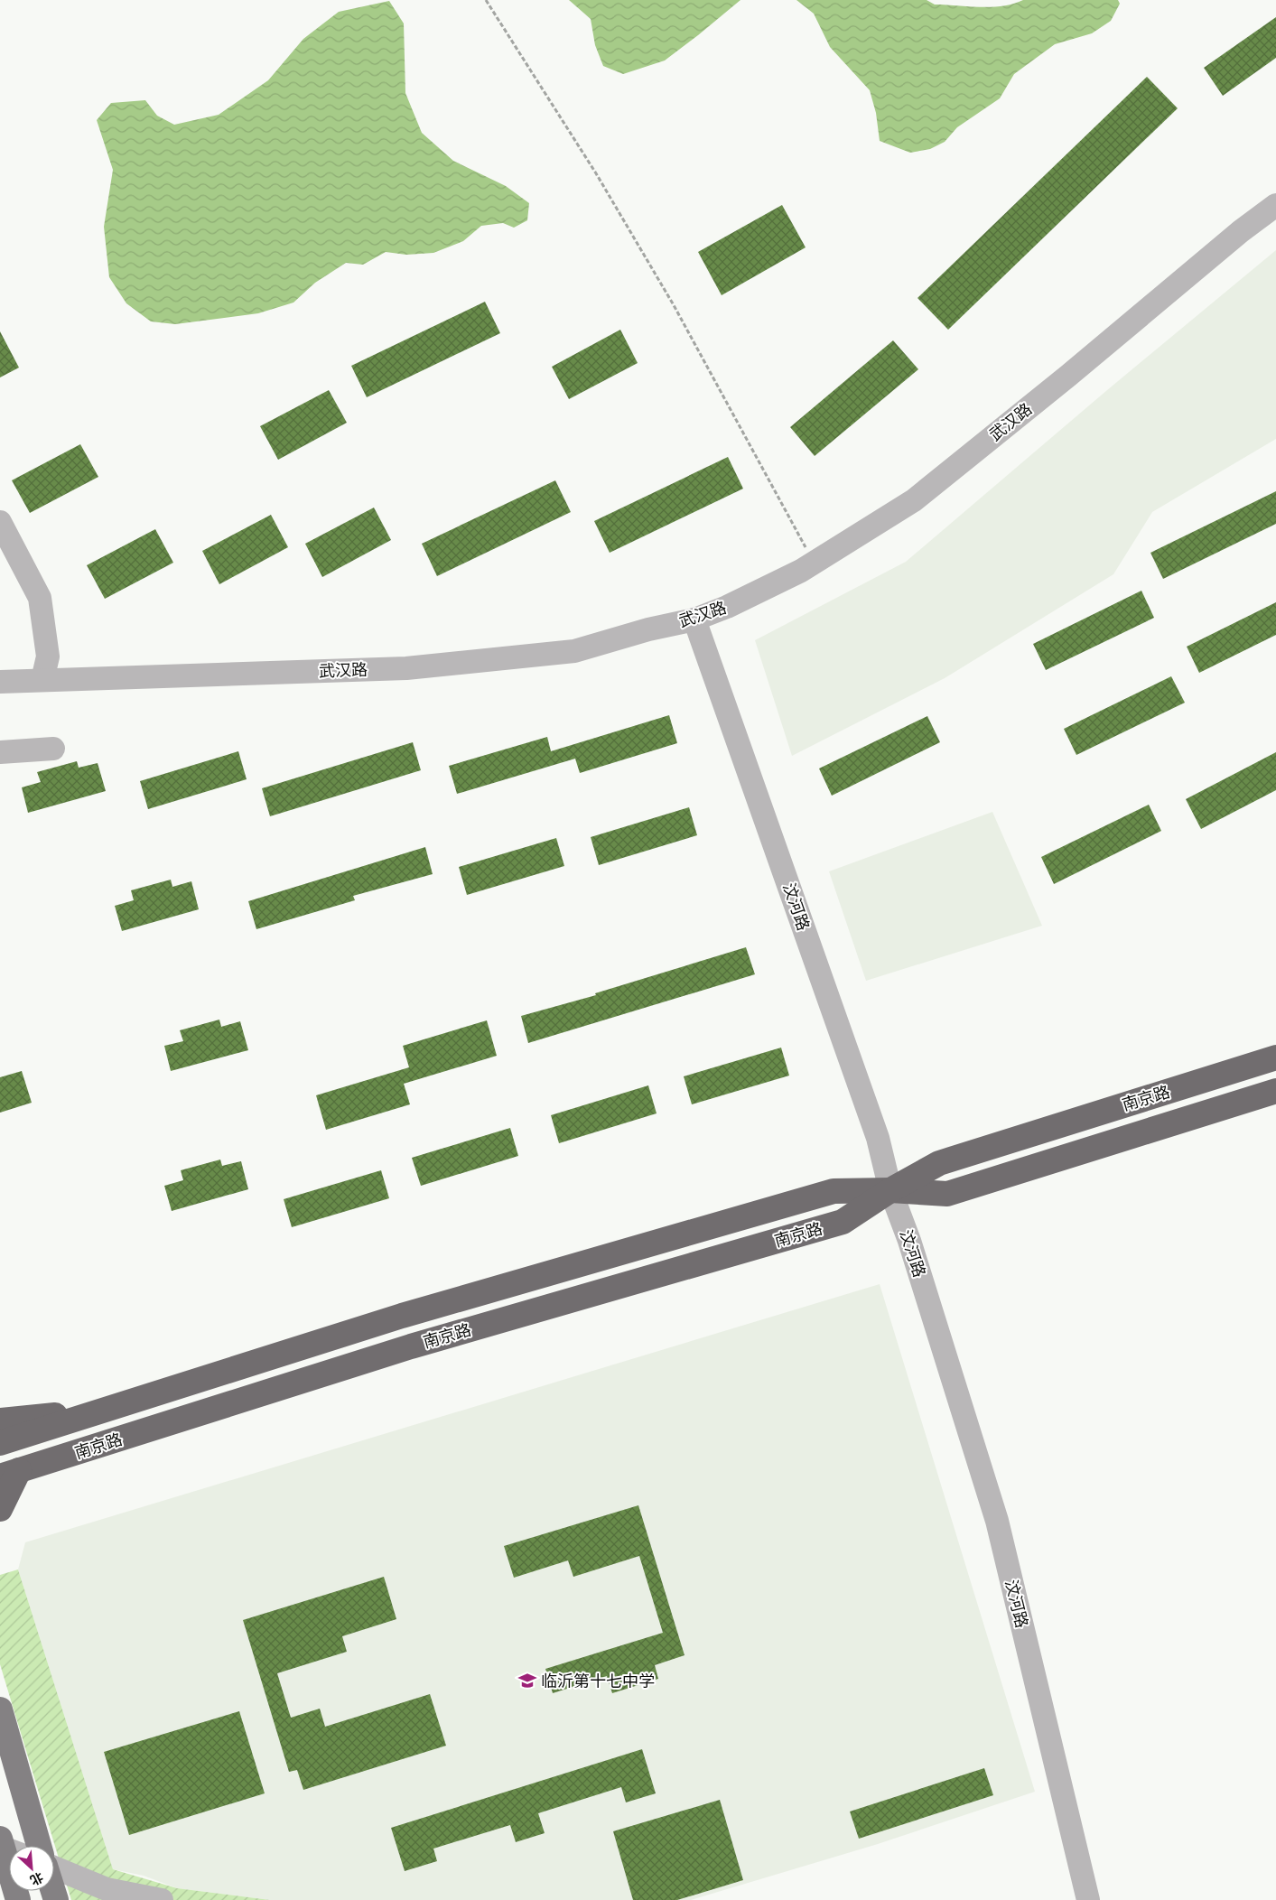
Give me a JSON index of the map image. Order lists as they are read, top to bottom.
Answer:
{
  "streets": {
    "highway": ["南京路"],
    "street": ["武汉路", "汶河路"]
  },
  "crossings": [
    ["武汉路", "汶河路"],
    ["汶河路", "南京路"]
  ],
  "places": {
    "school or university": ["临沂第十七中学"]
  },
  "north": "bottom right"
}
